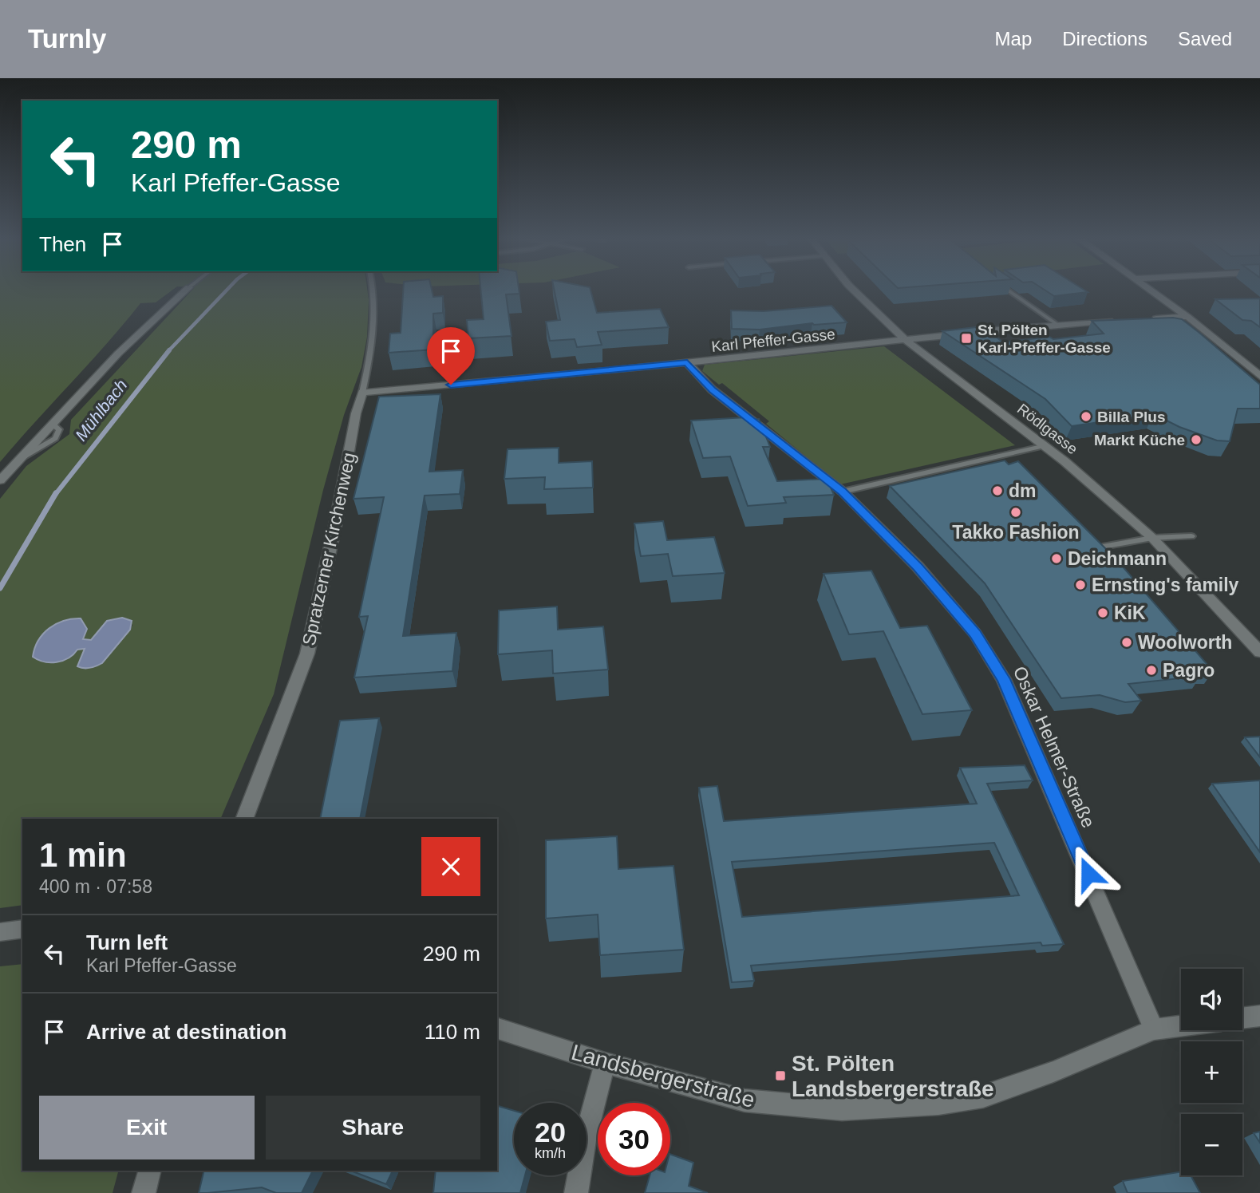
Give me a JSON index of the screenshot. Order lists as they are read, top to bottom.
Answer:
{
  "streets": {
    "street": [
      "Karl Pfeffer-Gasse",
      "Rödlgasse",
      "Spratzerner Kirchenweg",
      "Oskar Helmer-Straße",
      "Landsbergerstraße"
    ]
  },
  "crossings": [
    ["Karl Pfeffer-Gasse", "Rödlgasse"],
    ["Karl Pfeffer-Gasse", "Spratzerner Kirchenweg"],
    ["Karl Pfeffer-Gasse", "Oskar Helmer-Straße"],
    ["Oskar Helmer-Straße", "Landsbergerstraße"]
  ],
  "water": ["Mühlbach"],
  "places": {
    "transit": ["St. Pölten Karl-Pfeffer-Gasse", "St. Pölten Landsbergerstraße"],
    "other": [
      "Billa Plus",
      "Markt Küche",
      "dm",
      "Takko Fashion",
      "Deichmann",
      "Ernsting's family",
      "KiK",
      "Woolworth",
      "Pagro"
    ]
  },
  "page": {
    "header": "Turnly",
    "nav": ["Map", "Directions", "Saved"],
    "turn": ["290 m", "Karl Pfeffer-Gasse"],
    "then": "Then",
    "heading": ["1 min", "400 m · 07:58"],
    "list": [
      {
        "name": "Turn left",
        "note": "Karl Pfeffer-Gasse",
        "value": "290 m"
      },
      {
        "name": "Arrive at destination",
        "value": "110 m"
      }
    ],
    "map_buttons": ["+", "−"],
    "buttons": ["Exit", "Share"],
    "speed": "20 km/h",
    "limit": "30"
  }
}
